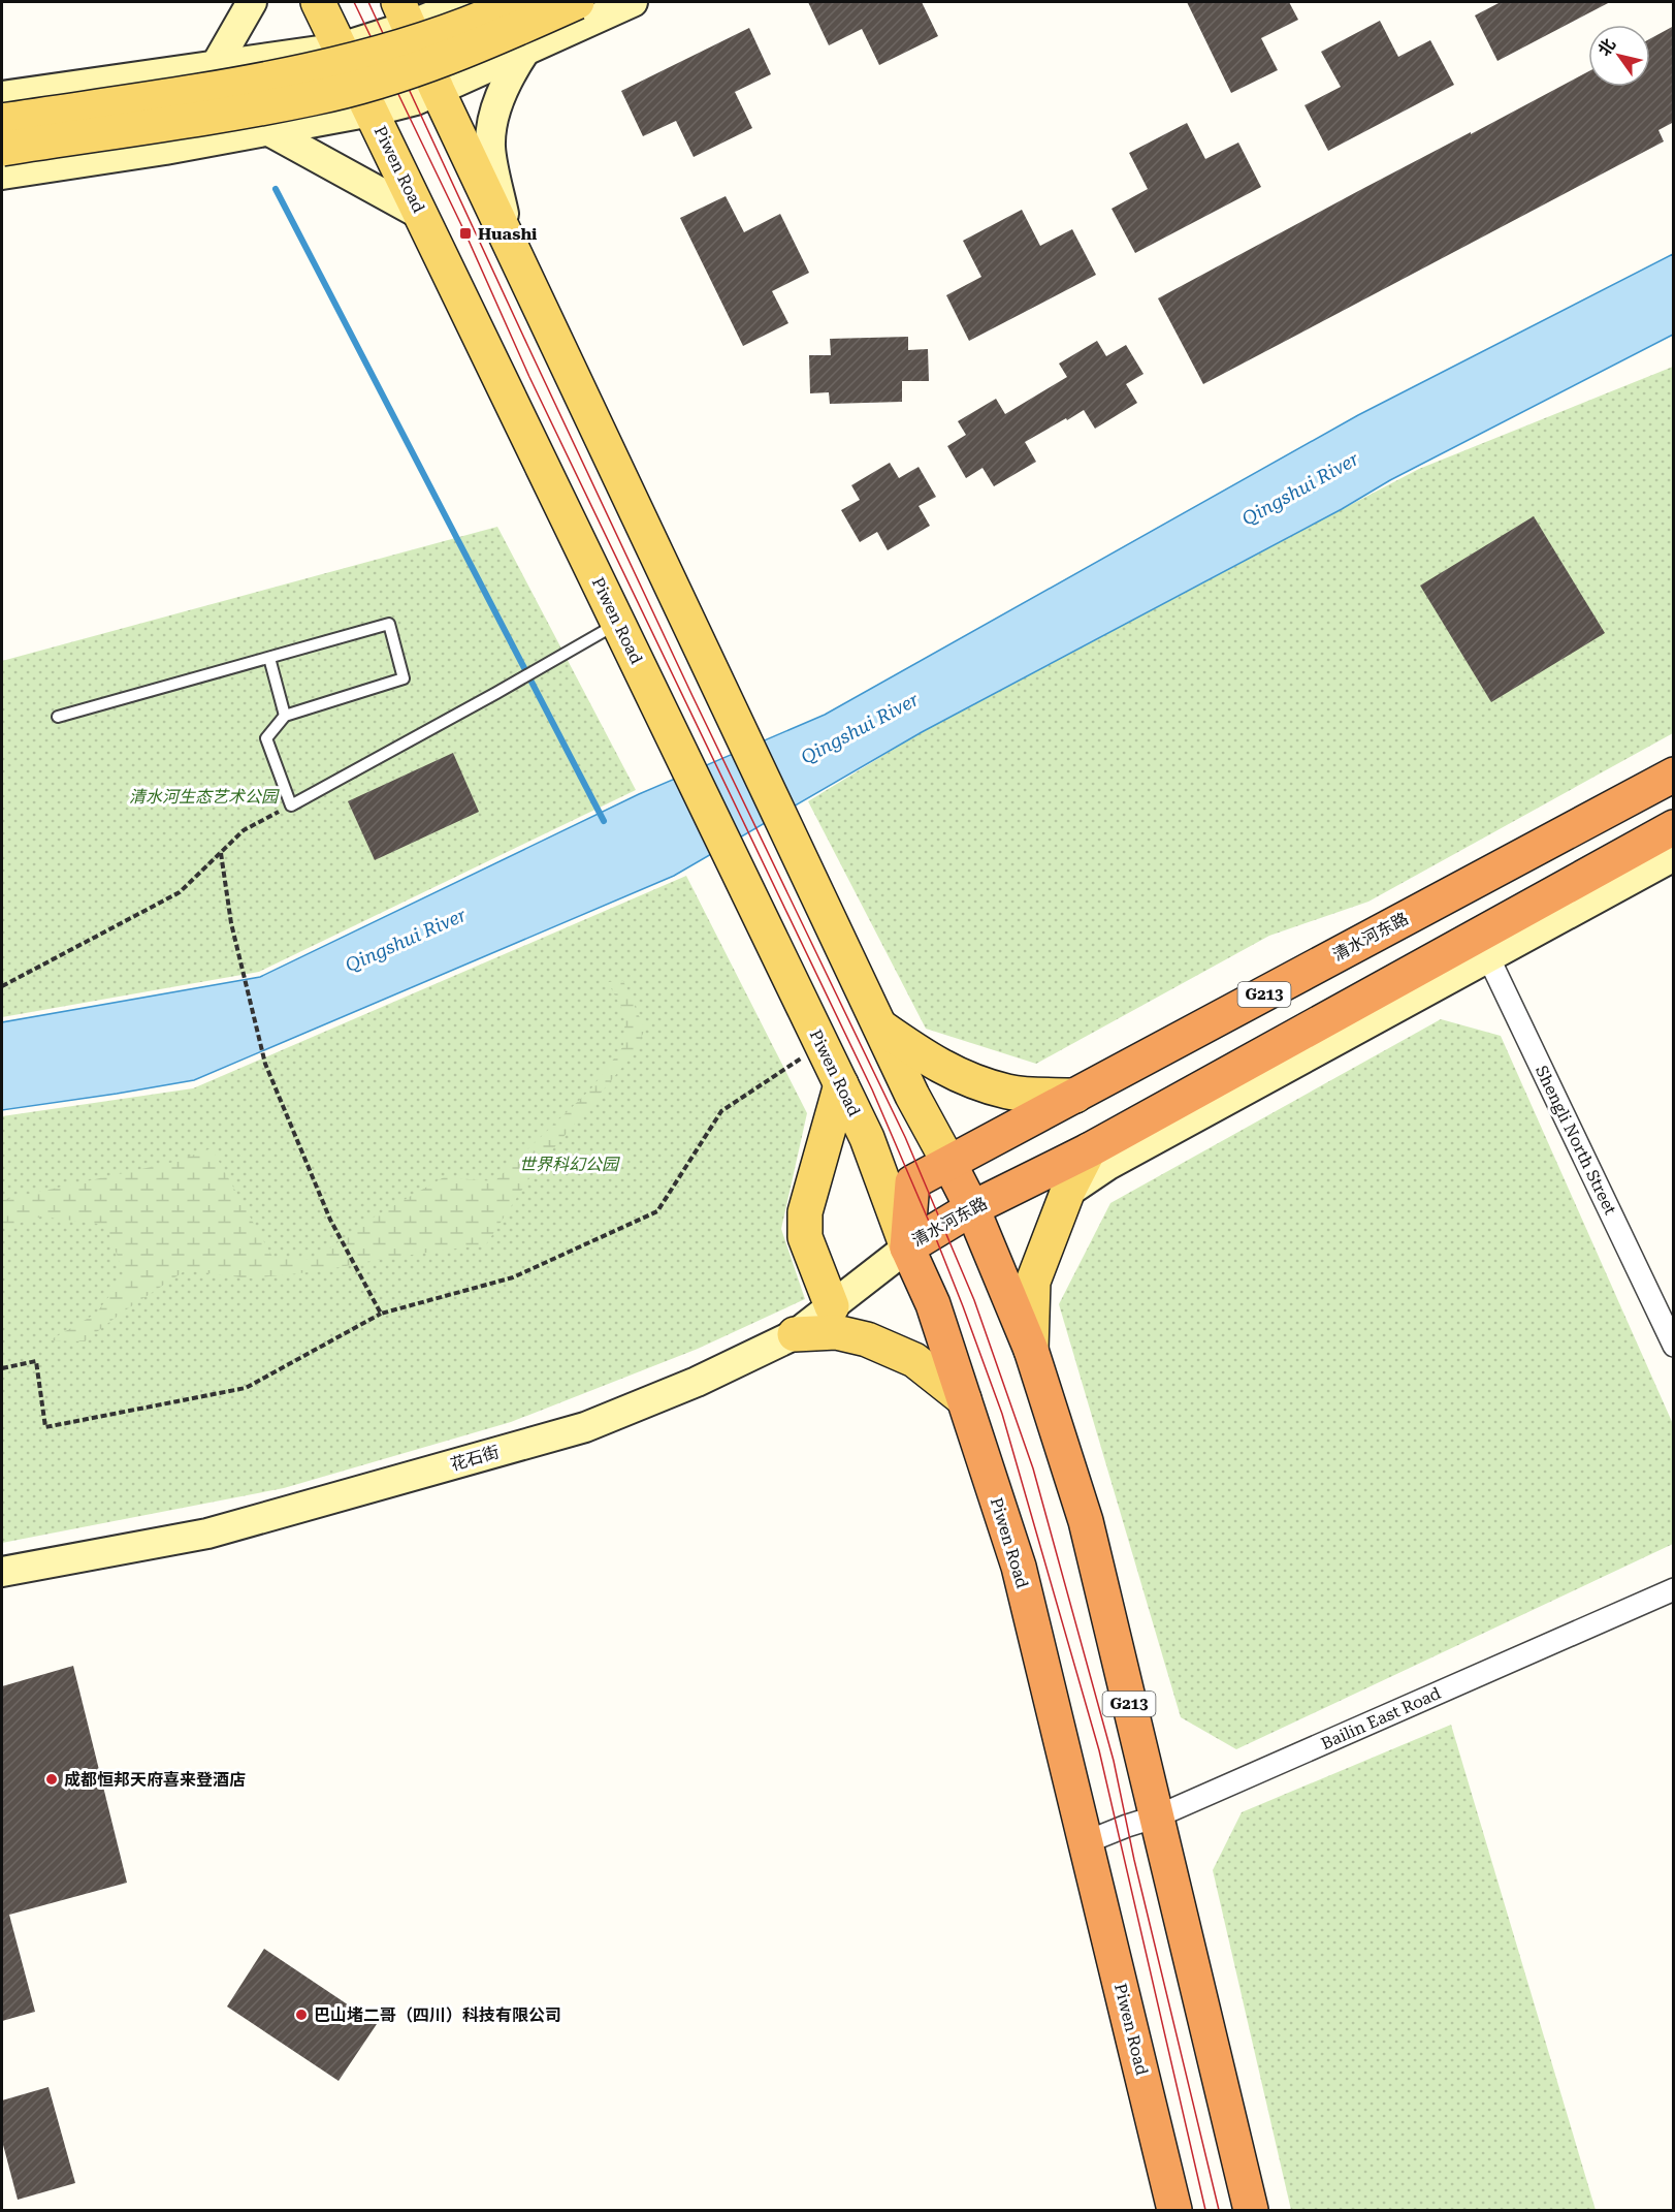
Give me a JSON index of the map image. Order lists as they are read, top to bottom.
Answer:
{
  "streets": {
    "highway": ["Piwen Road", "清水河东路", "G213"],
    "street": ["Shengli North Street", "花石街", "Bailin East Road"]
  },
  "crossings": [
    ["Piwen Road", "清水河东路"],
    ["Piwen Road", "花石街"],
    ["Piwen Road", "Bailin East Road"],
    ["清水河东路", "G213"],
    ["清水河东路", "Shengli North Street"],
    ["清水河东路", "花石街"],
    ["G213", "Bailin East Road"]
  ],
  "water": ["Qingshui River"],
  "parks": ["清水河生态艺术公园", "世界科幻公园"],
  "places": {
    "transit": ["Huashi"],
    "other": ["成都恒邦天府喜来登酒店", "巴山堵二哥（四川）科技有限公司"]
  },
  "north": "top left"
}
